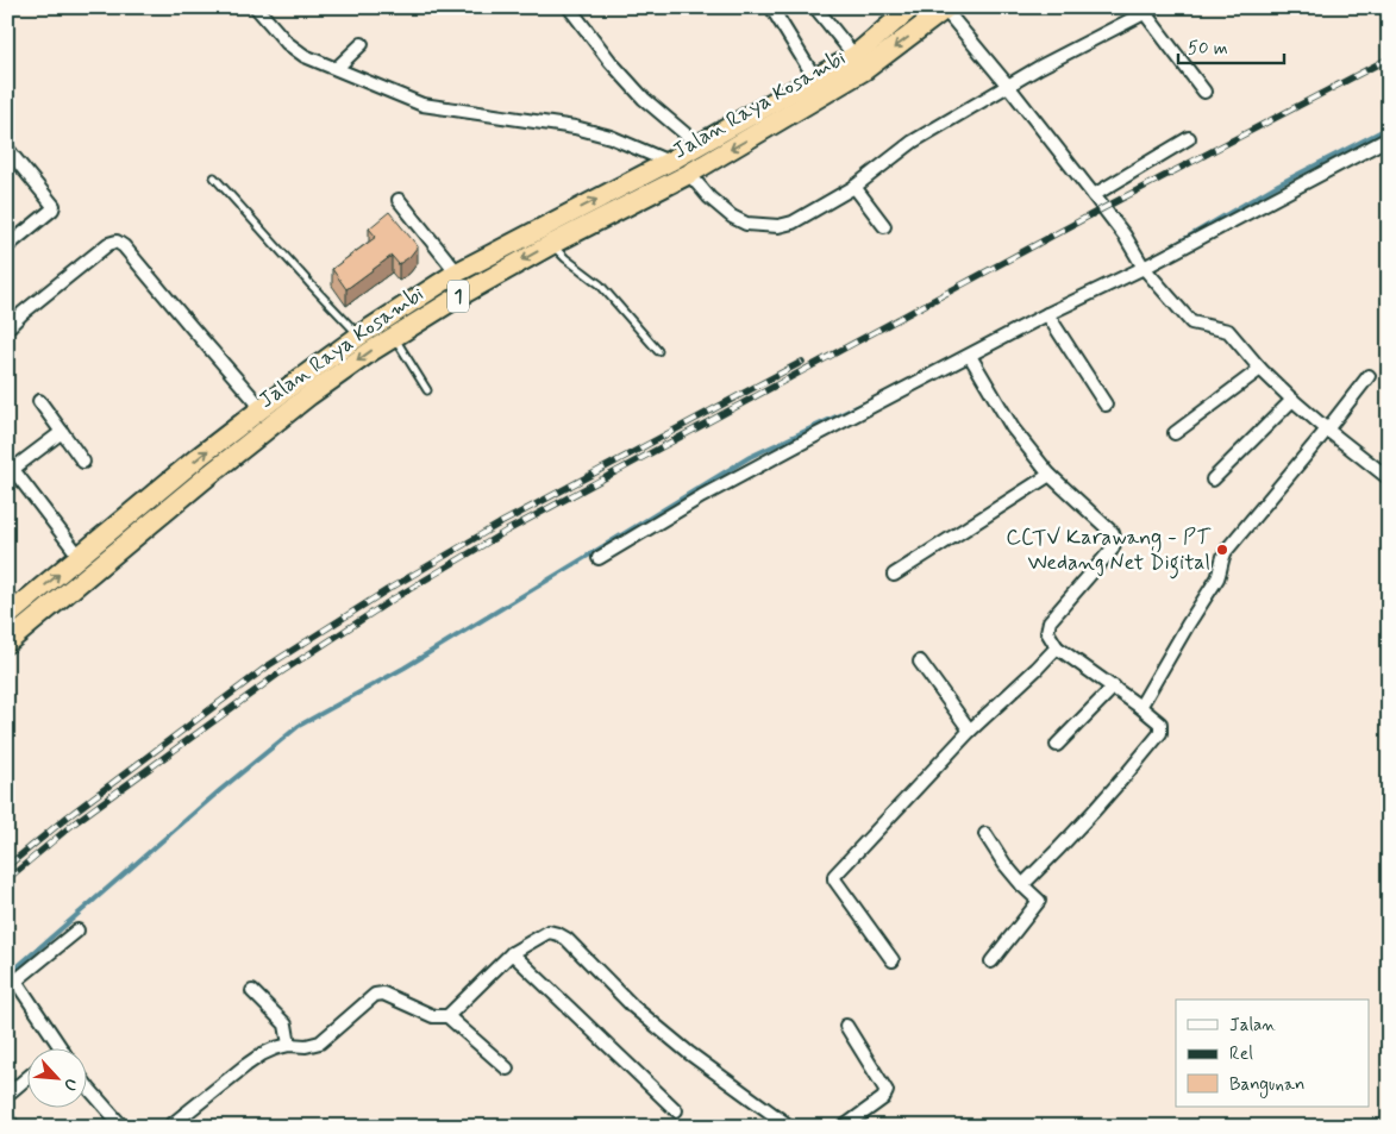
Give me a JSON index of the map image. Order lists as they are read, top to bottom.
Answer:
{
  "streets": {
    "highway": ["Jalan Raya Kosambi", "1"]
  },
  "places": ["CCTV Karawang - PT Wedang Net Digital"],
  "legend": ["Jalan", "Rel", "Bangunan"],
  "scale_bar": "50 m",
  "north": "bottom right"
}
